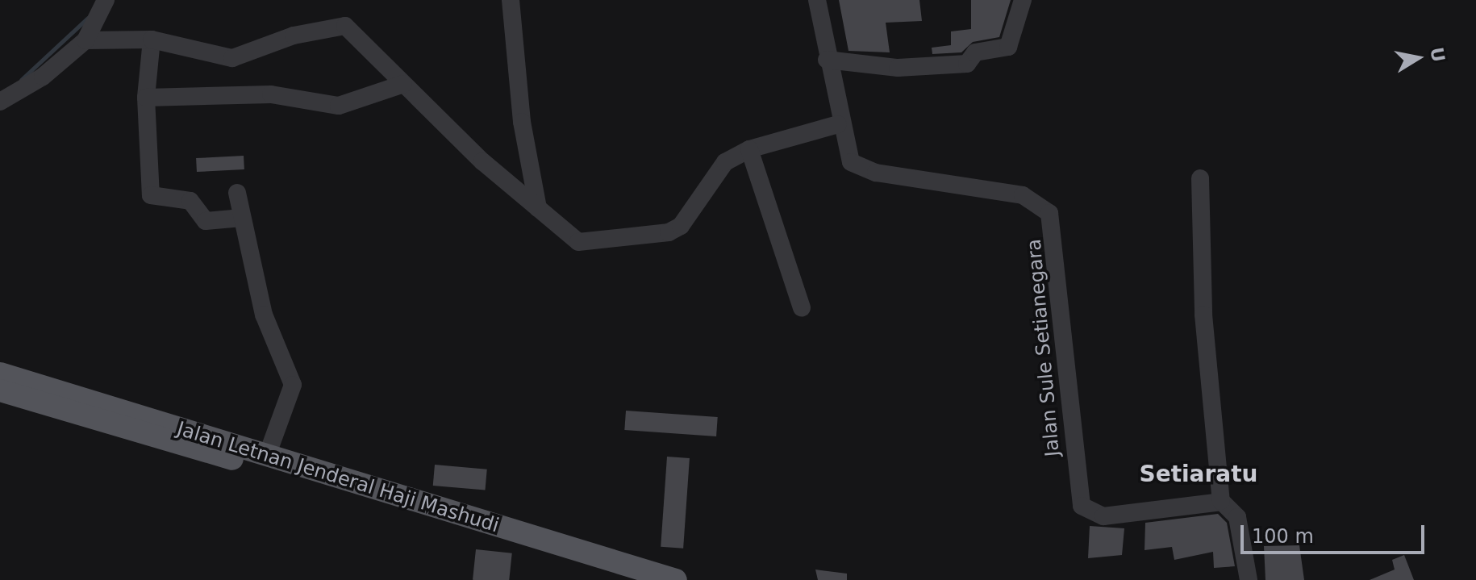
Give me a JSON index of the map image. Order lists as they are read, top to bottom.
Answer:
{
  "streets": {
    "main road": ["Jalan Letnan Jenderal Haji Mashudi"],
    "street": ["Jalan Sule Setianegara"]
  },
  "districts": ["Setiaratu"],
  "scale_bar": "100 m",
  "north": "right"
}
